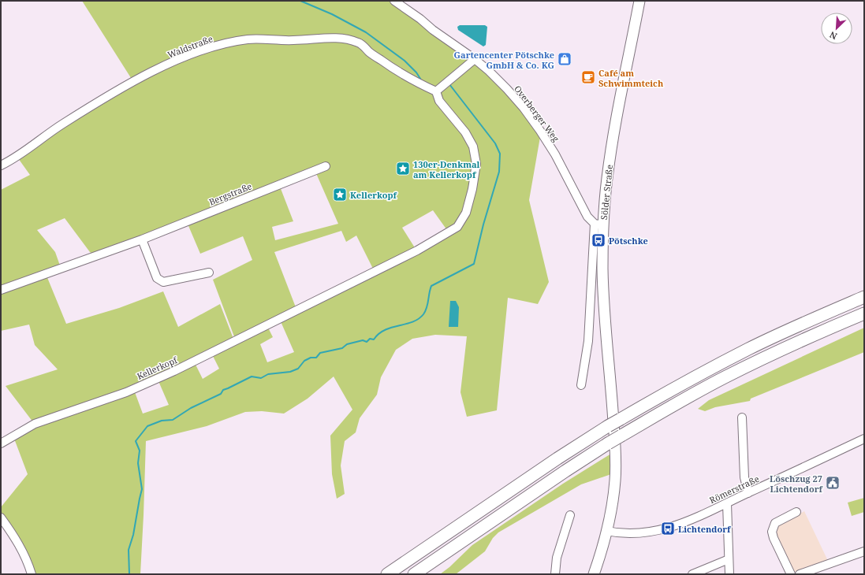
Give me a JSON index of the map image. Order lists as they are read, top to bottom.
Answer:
{
  "streets": {
    "main road": ["Sölder Straße"],
    "street": [
      "Waldstraße",
      "Overberger Weg",
      "Bergstraße",
      "Kellerkopf",
      "Römerstraße"
    ]
  },
  "crossings": [
    ["Waldstraße", "Kellerkopf"],
    ["Overberger Weg", "Sölder Straße"],
    ["Sölder Straße", "Römerstraße"]
  ],
  "places": {
    "shop": ["Gartencenter Pötschke GmbH & Co. KG"],
    "cafe": ["Café am Schwimmteich"],
    "place": ["130er-Denkmal am Kellerkopf", "Kellerkopf"],
    "bus stop": ["Pötschke", "Lichtendorf"],
    "public building": ["Löschzug 27 Lichtendorf"]
  },
  "north": "bottom left"
}
